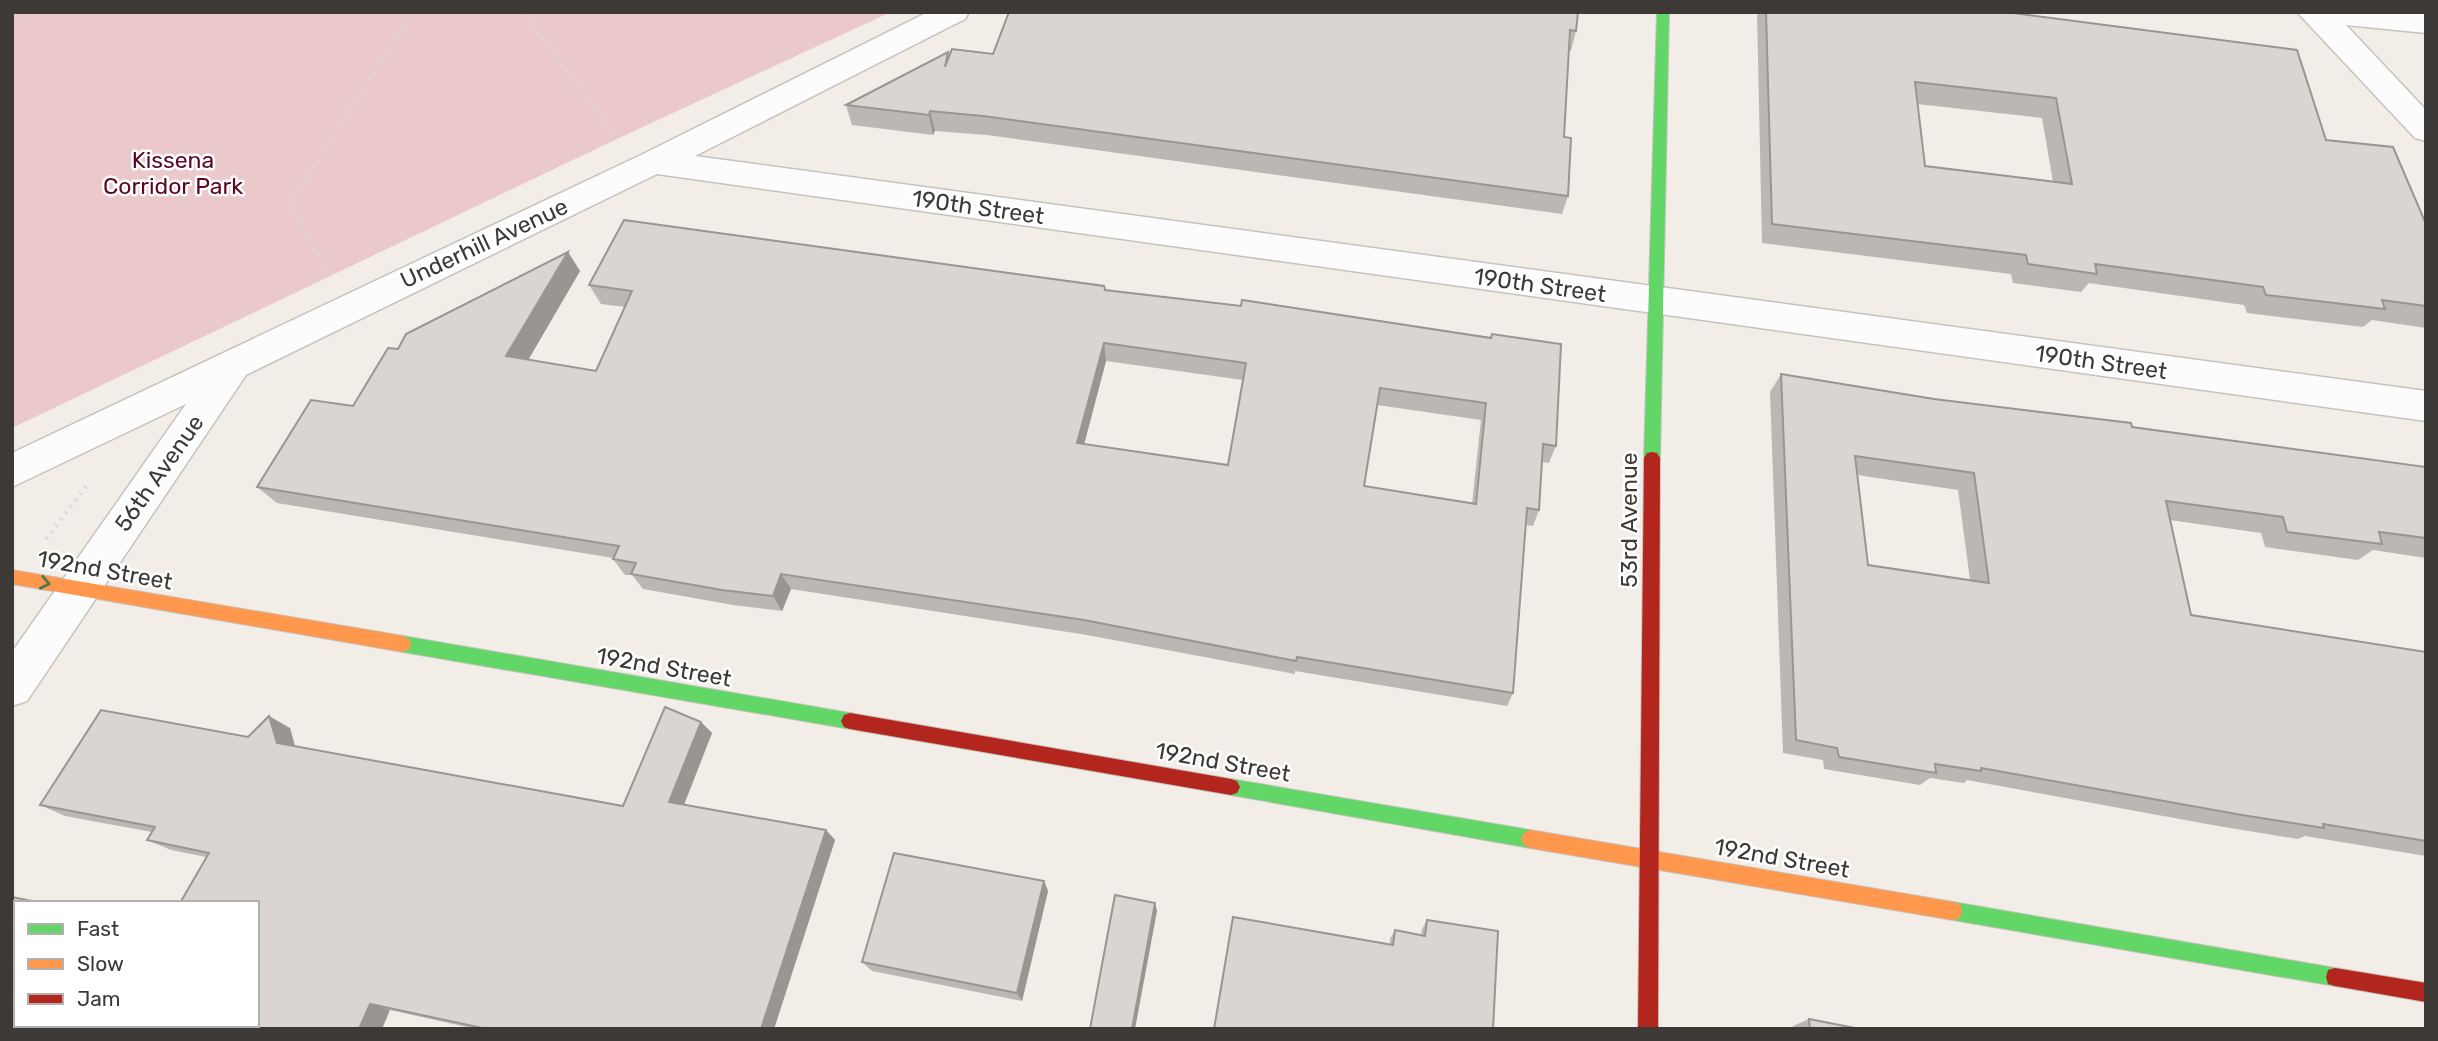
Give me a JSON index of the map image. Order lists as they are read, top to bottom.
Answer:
{
  "streets": {
    "street": [
      "190th Street",
      "Underhill Avenue",
      "56th Avenue",
      "53rd Avenue",
      "192nd Street"
    ]
  },
  "crossings": [
    ["190th Street", "Underhill Avenue"],
    ["190th Street", "53rd Avenue"],
    ["Underhill Avenue", "56th Avenue"],
    ["56th Avenue", "192nd Street"],
    ["53rd Avenue", "192nd Street"]
  ],
  "parks": ["Kissena Corridor Park"],
  "legend": ["Fast", "Slow", "Jam"]
}
